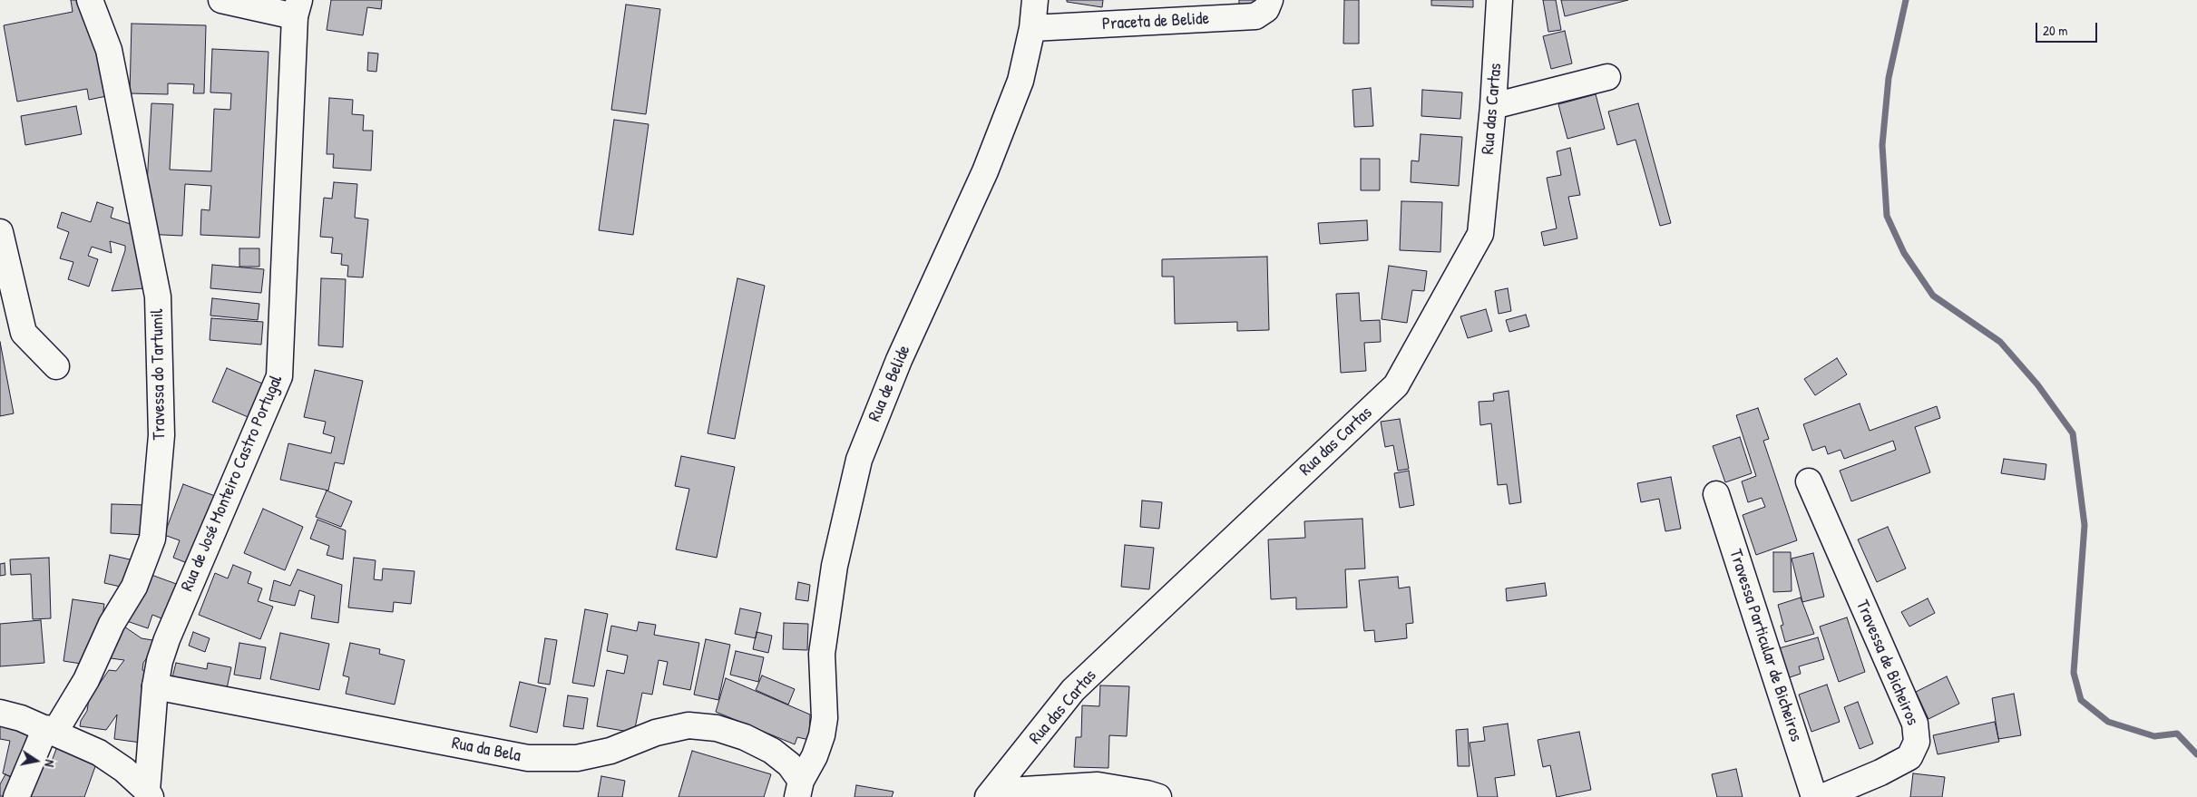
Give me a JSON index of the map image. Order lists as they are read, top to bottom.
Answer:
{
  "streets": {
    "street": [
      "Praceta de Belide",
      "Rua das Cartas",
      "Travessa do Tartumil",
      "Rua de Belide",
      "Rua de José Monteiro Castro Portugal",
      "Travessa Particular de Bicheiros",
      "Travessa de Bicheiros",
      "Rua da Bela"
    ]
  },
  "crossings": [
    ["Praceta de Belide", "Rua de Belide"],
    ["Rua de Belide", "Rua da Bela"],
    ["Rua de José Monteiro Castro Portugal", "Rua da Bela"]
  ],
  "scale_bar": "20 m",
  "north": "right"
}
